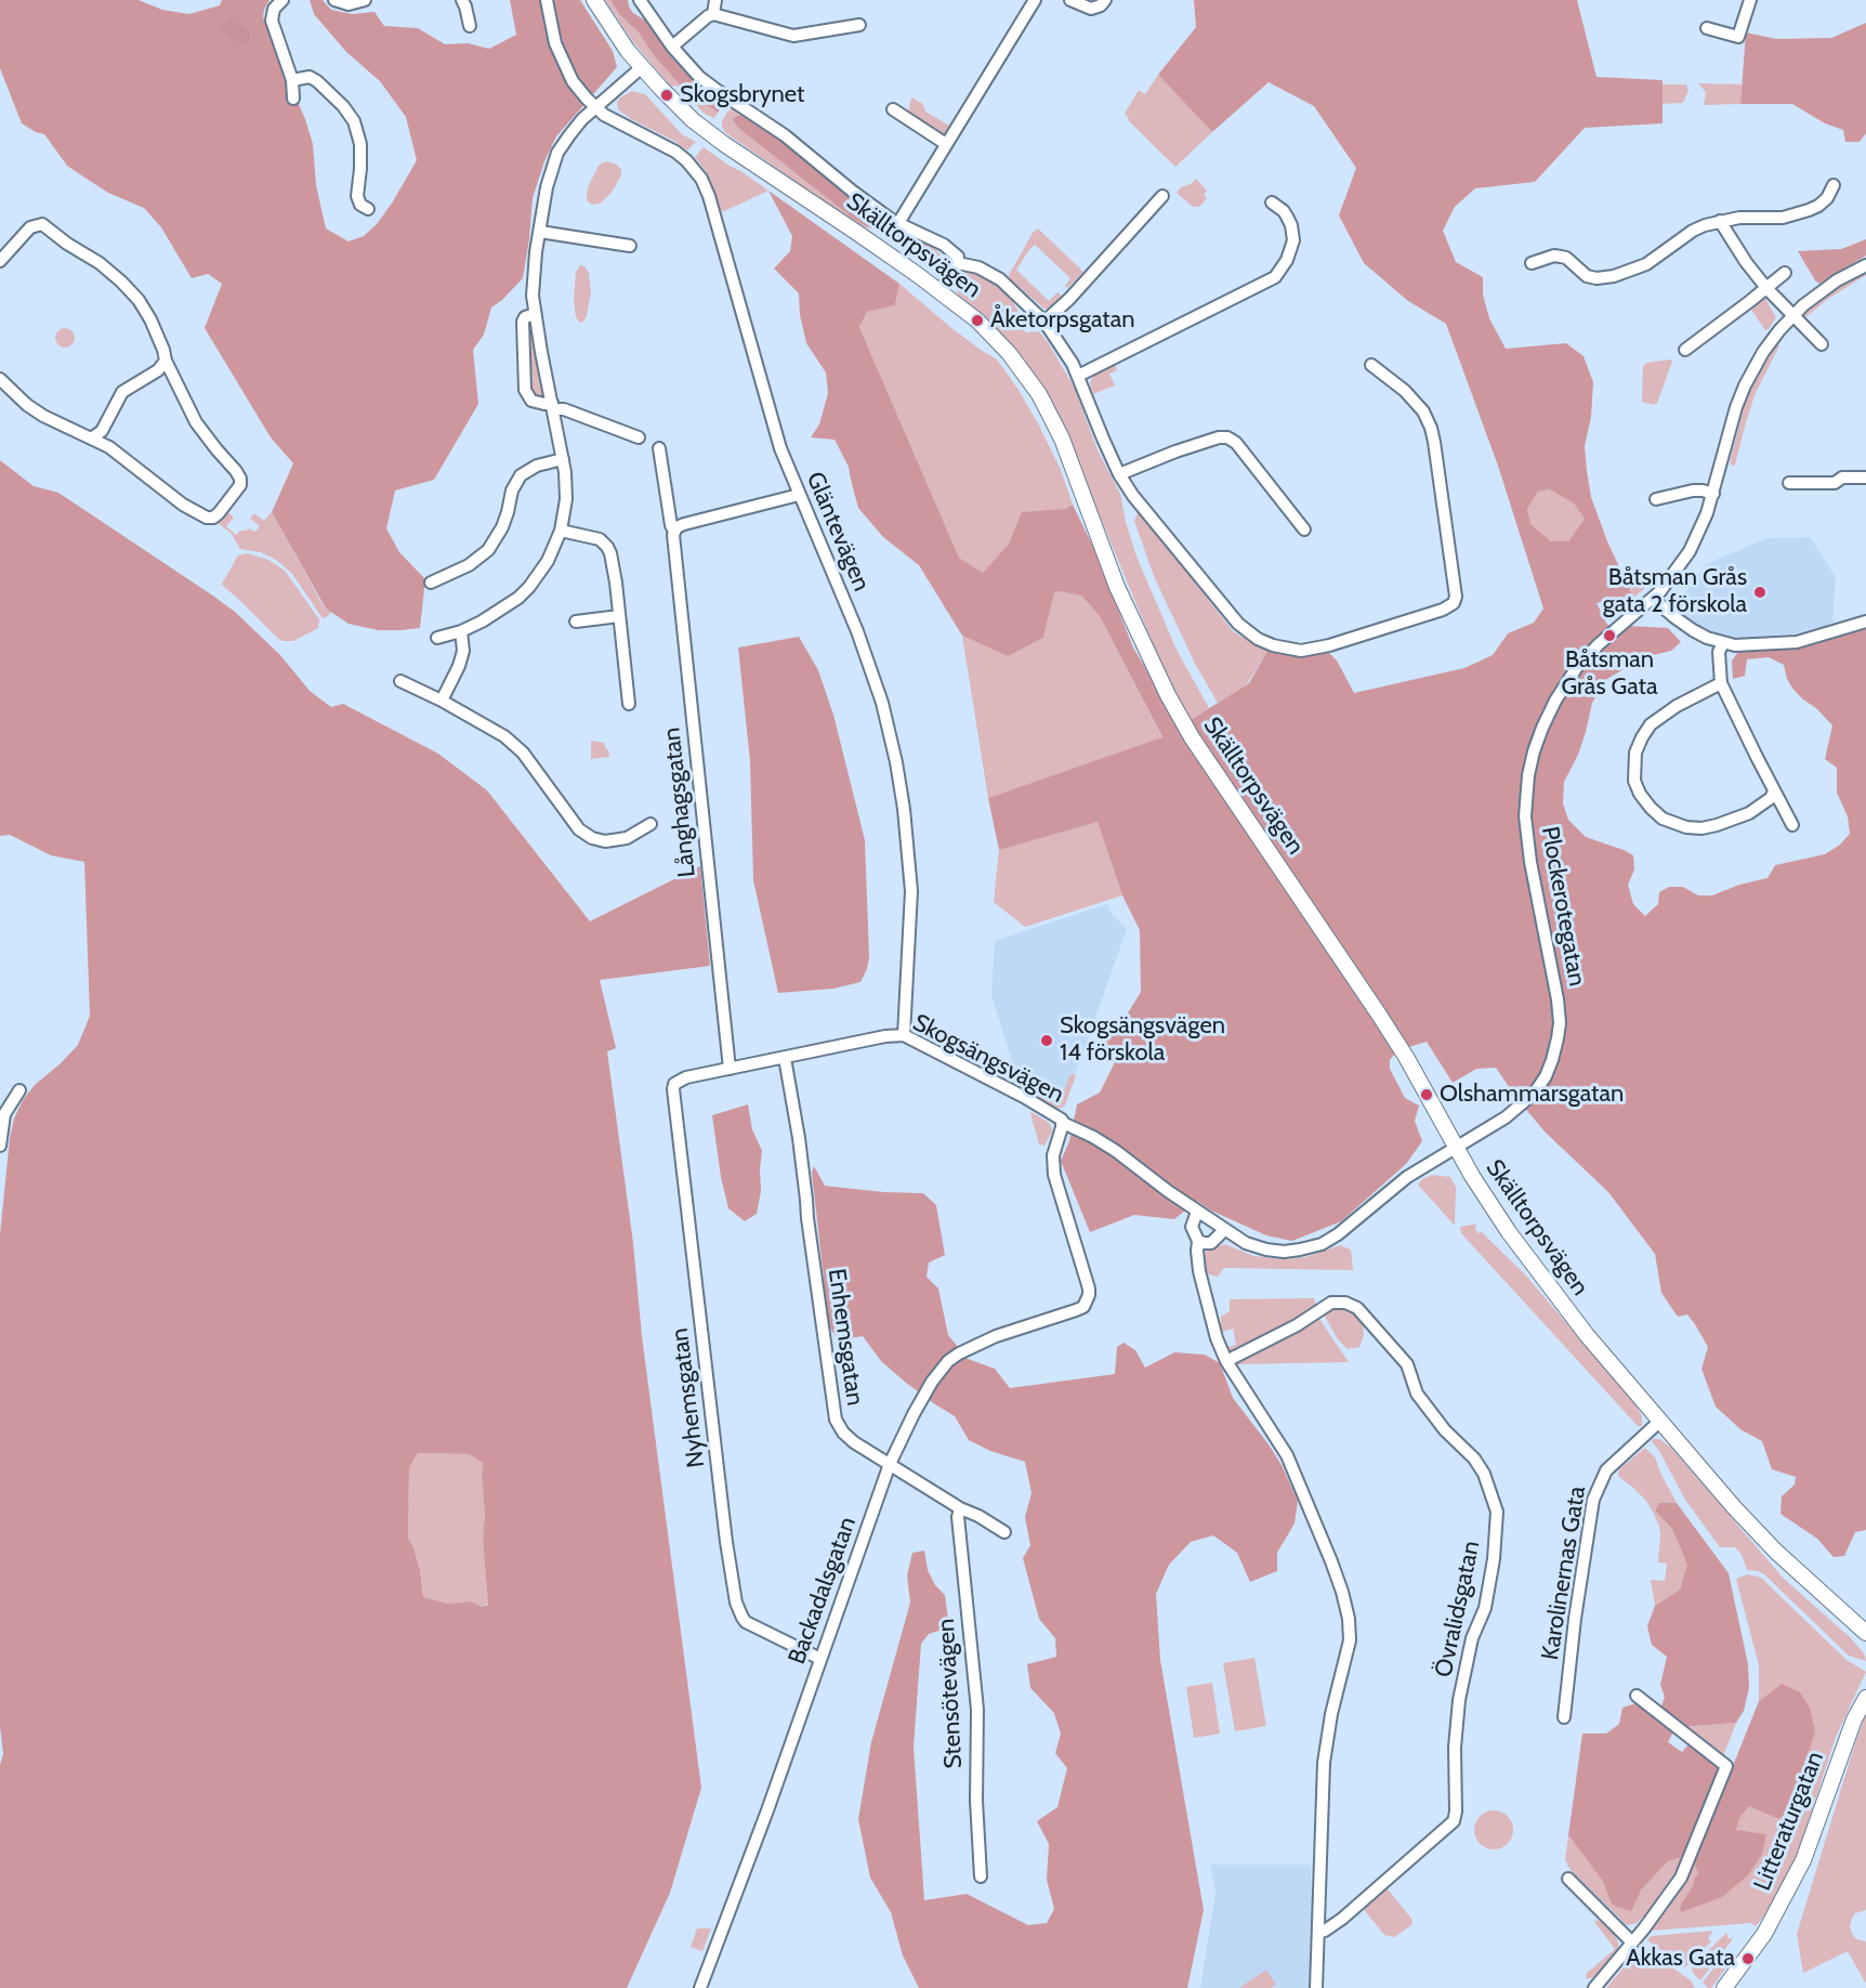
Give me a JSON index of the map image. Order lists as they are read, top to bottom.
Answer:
{
  "streets": {
    "street": [
      "Skälltorpsvägen",
      "Gläntevägen",
      "Långhagsgatan",
      "Plockerotegatan",
      "Skogsängsvägen",
      "Enhemsgatan",
      "Nyhemsgatan",
      "Karolinernas Gata",
      "Backadalsgatan",
      "Övralidsgatan",
      "Stensötevägen",
      "Litteraturgatan"
    ]
  },
  "crossings": [
    ["Skälltorpsvägen", "Plockerotegatan"],
    ["Skälltorpsvägen", "Karolinernas Gata"],
    ["Gläntevägen", "Skogsängsvägen"],
    ["Långhagsgatan", "Skogsängsvägen"],
    ["Skogsängsvägen", "Enhemsgatan"],
    ["Skogsängsvägen", "Nyhemsgatan"],
    ["Skogsängsvägen", "Backadalsgatan"],
    ["Enhemsgatan", "Backadalsgatan"],
    ["Enhemsgatan", "Stensötevägen"],
    ["Nyhemsgatan", "Backadalsgatan"]
  ],
  "places": [
    "Skogsbrynet",
    "Åketorpsgatan",
    "Båtsman Grås gata 2 förskola",
    "Båtsman Grås Gata",
    "Skogsängsvägen 14 förskola",
    "Olshammarsgatan",
    "Akkas Gata"
  ]
}
